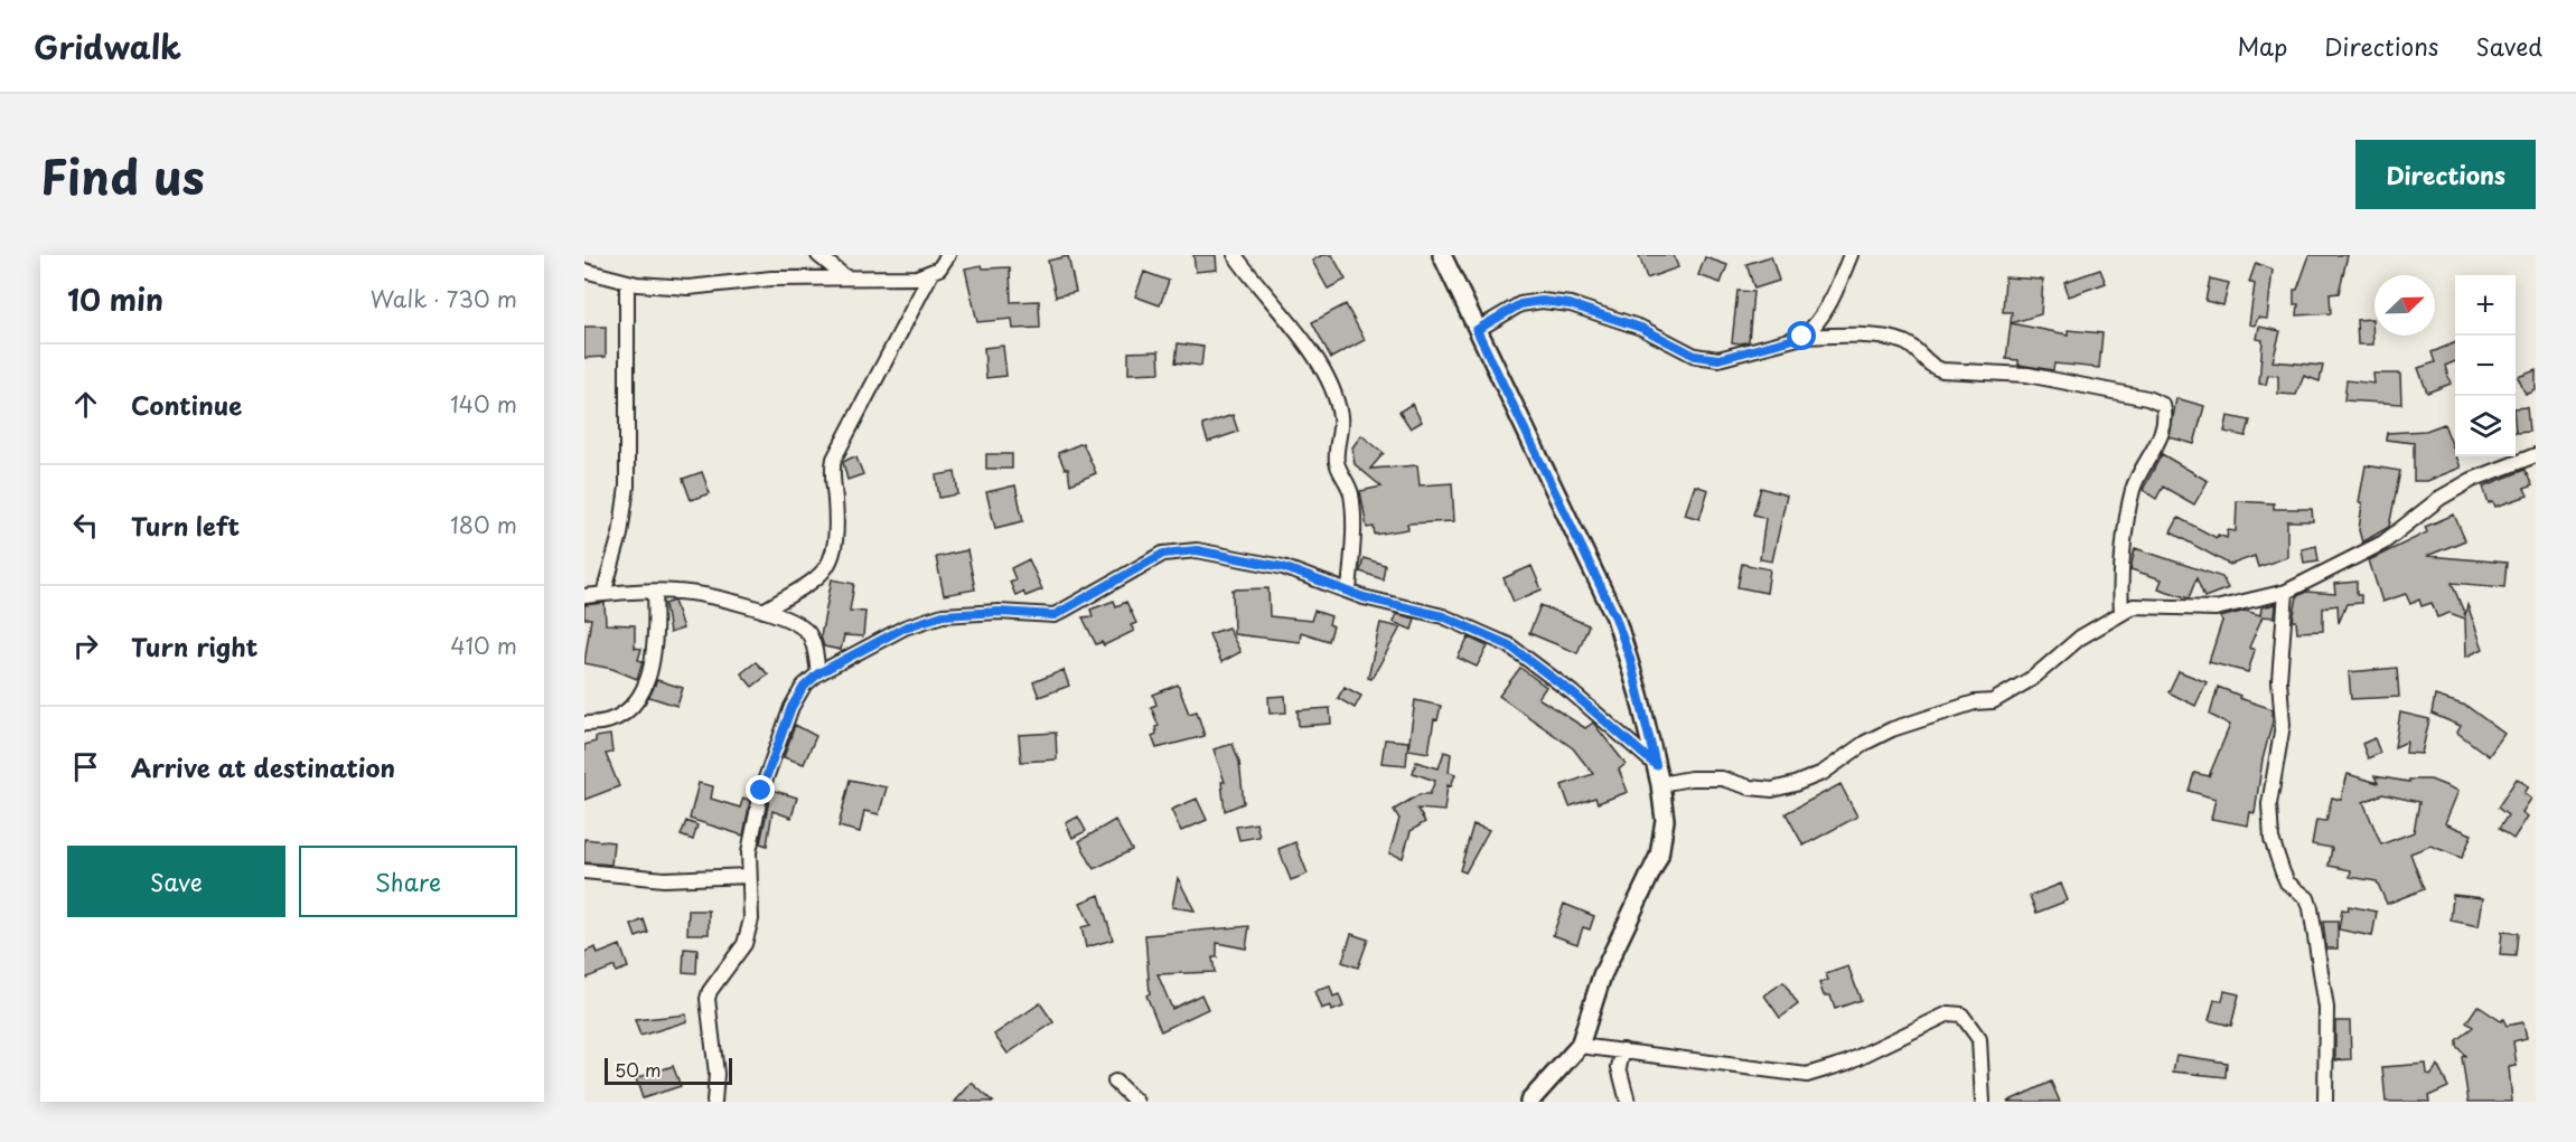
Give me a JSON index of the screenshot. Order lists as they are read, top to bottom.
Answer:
{
  "scale_bar": "50 m",
  "north": "top right",
  "page": {
    "header": "Gridwalk",
    "nav": ["Map", "Directions", "Saved"],
    "title": "Find us",
    "buttons": [
      "Directions",
      ["Save", "Share"]
    ],
    "heading": ["10 min", "Walk · 730 m"],
    "map_buttons": ["+", "−"],
    "list": [
      ["Continue", "140 m"],
      ["Turn left", "180 m"],
      ["Turn right", "410 m"],
      "Arrive at destination"
    ],
    "scale": "50 m"
  }
}
